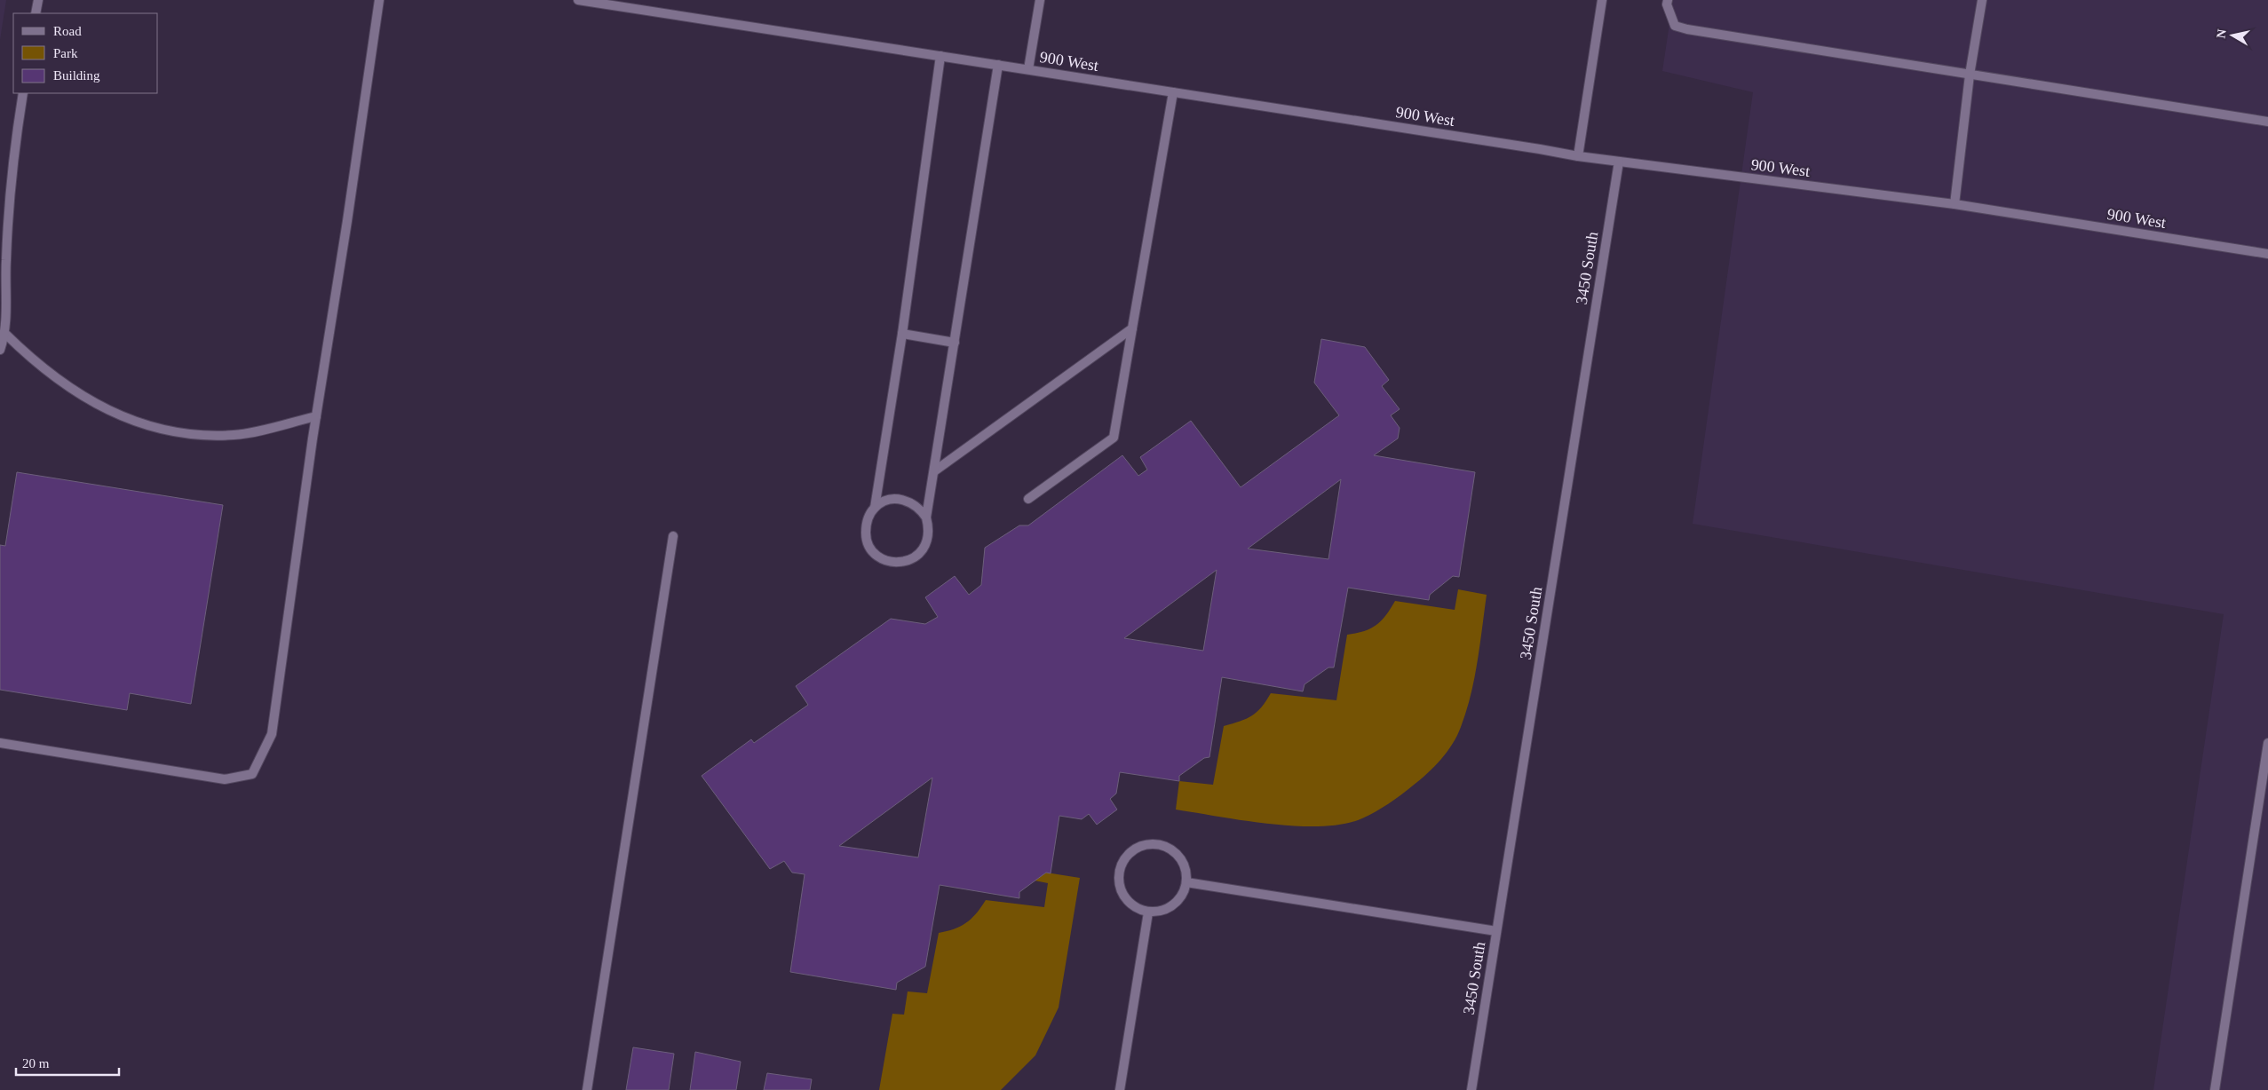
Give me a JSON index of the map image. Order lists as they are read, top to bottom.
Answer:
{
  "streets": {
    "street": ["900 West", "3450 South"]
  },
  "crossings": [
    ["900 West", "3450 South"]
  ],
  "legend": ["Road", "Park", "Building"],
  "scale_bar": "20 m",
  "north": "left"
}
